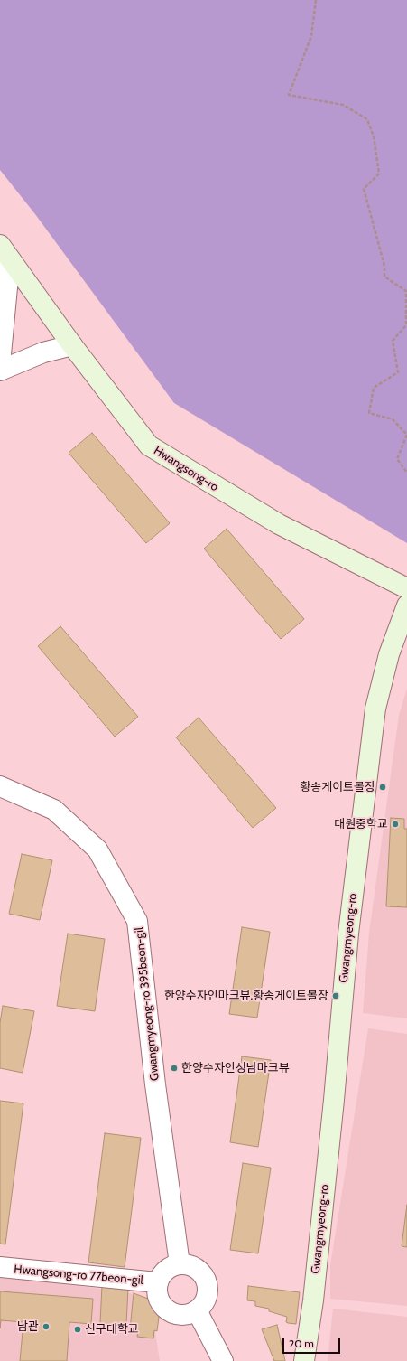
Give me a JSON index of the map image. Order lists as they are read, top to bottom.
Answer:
{
  "streets": {
    "main road": ["Hwangsong-ro", "Gwangmyeong-ro"],
    "street": ["Gwangmyeong-ro 395beon-gil", "Hwangsong-ro 77beon-gil"]
  },
  "crossings": [
    ["Gwangmyeong-ro 395beon-gil", "Hwangsong-ro 77beon-gil"]
  ],
  "places": [
    "황송게이트볼장",
    "대원중학교",
    "한양수자인마크뷰.황송게이트볼장",
    "한양수자인성남마크뷰",
    "남관",
    "신구대학교"
  ],
  "scale_bar": "20 m"
}
